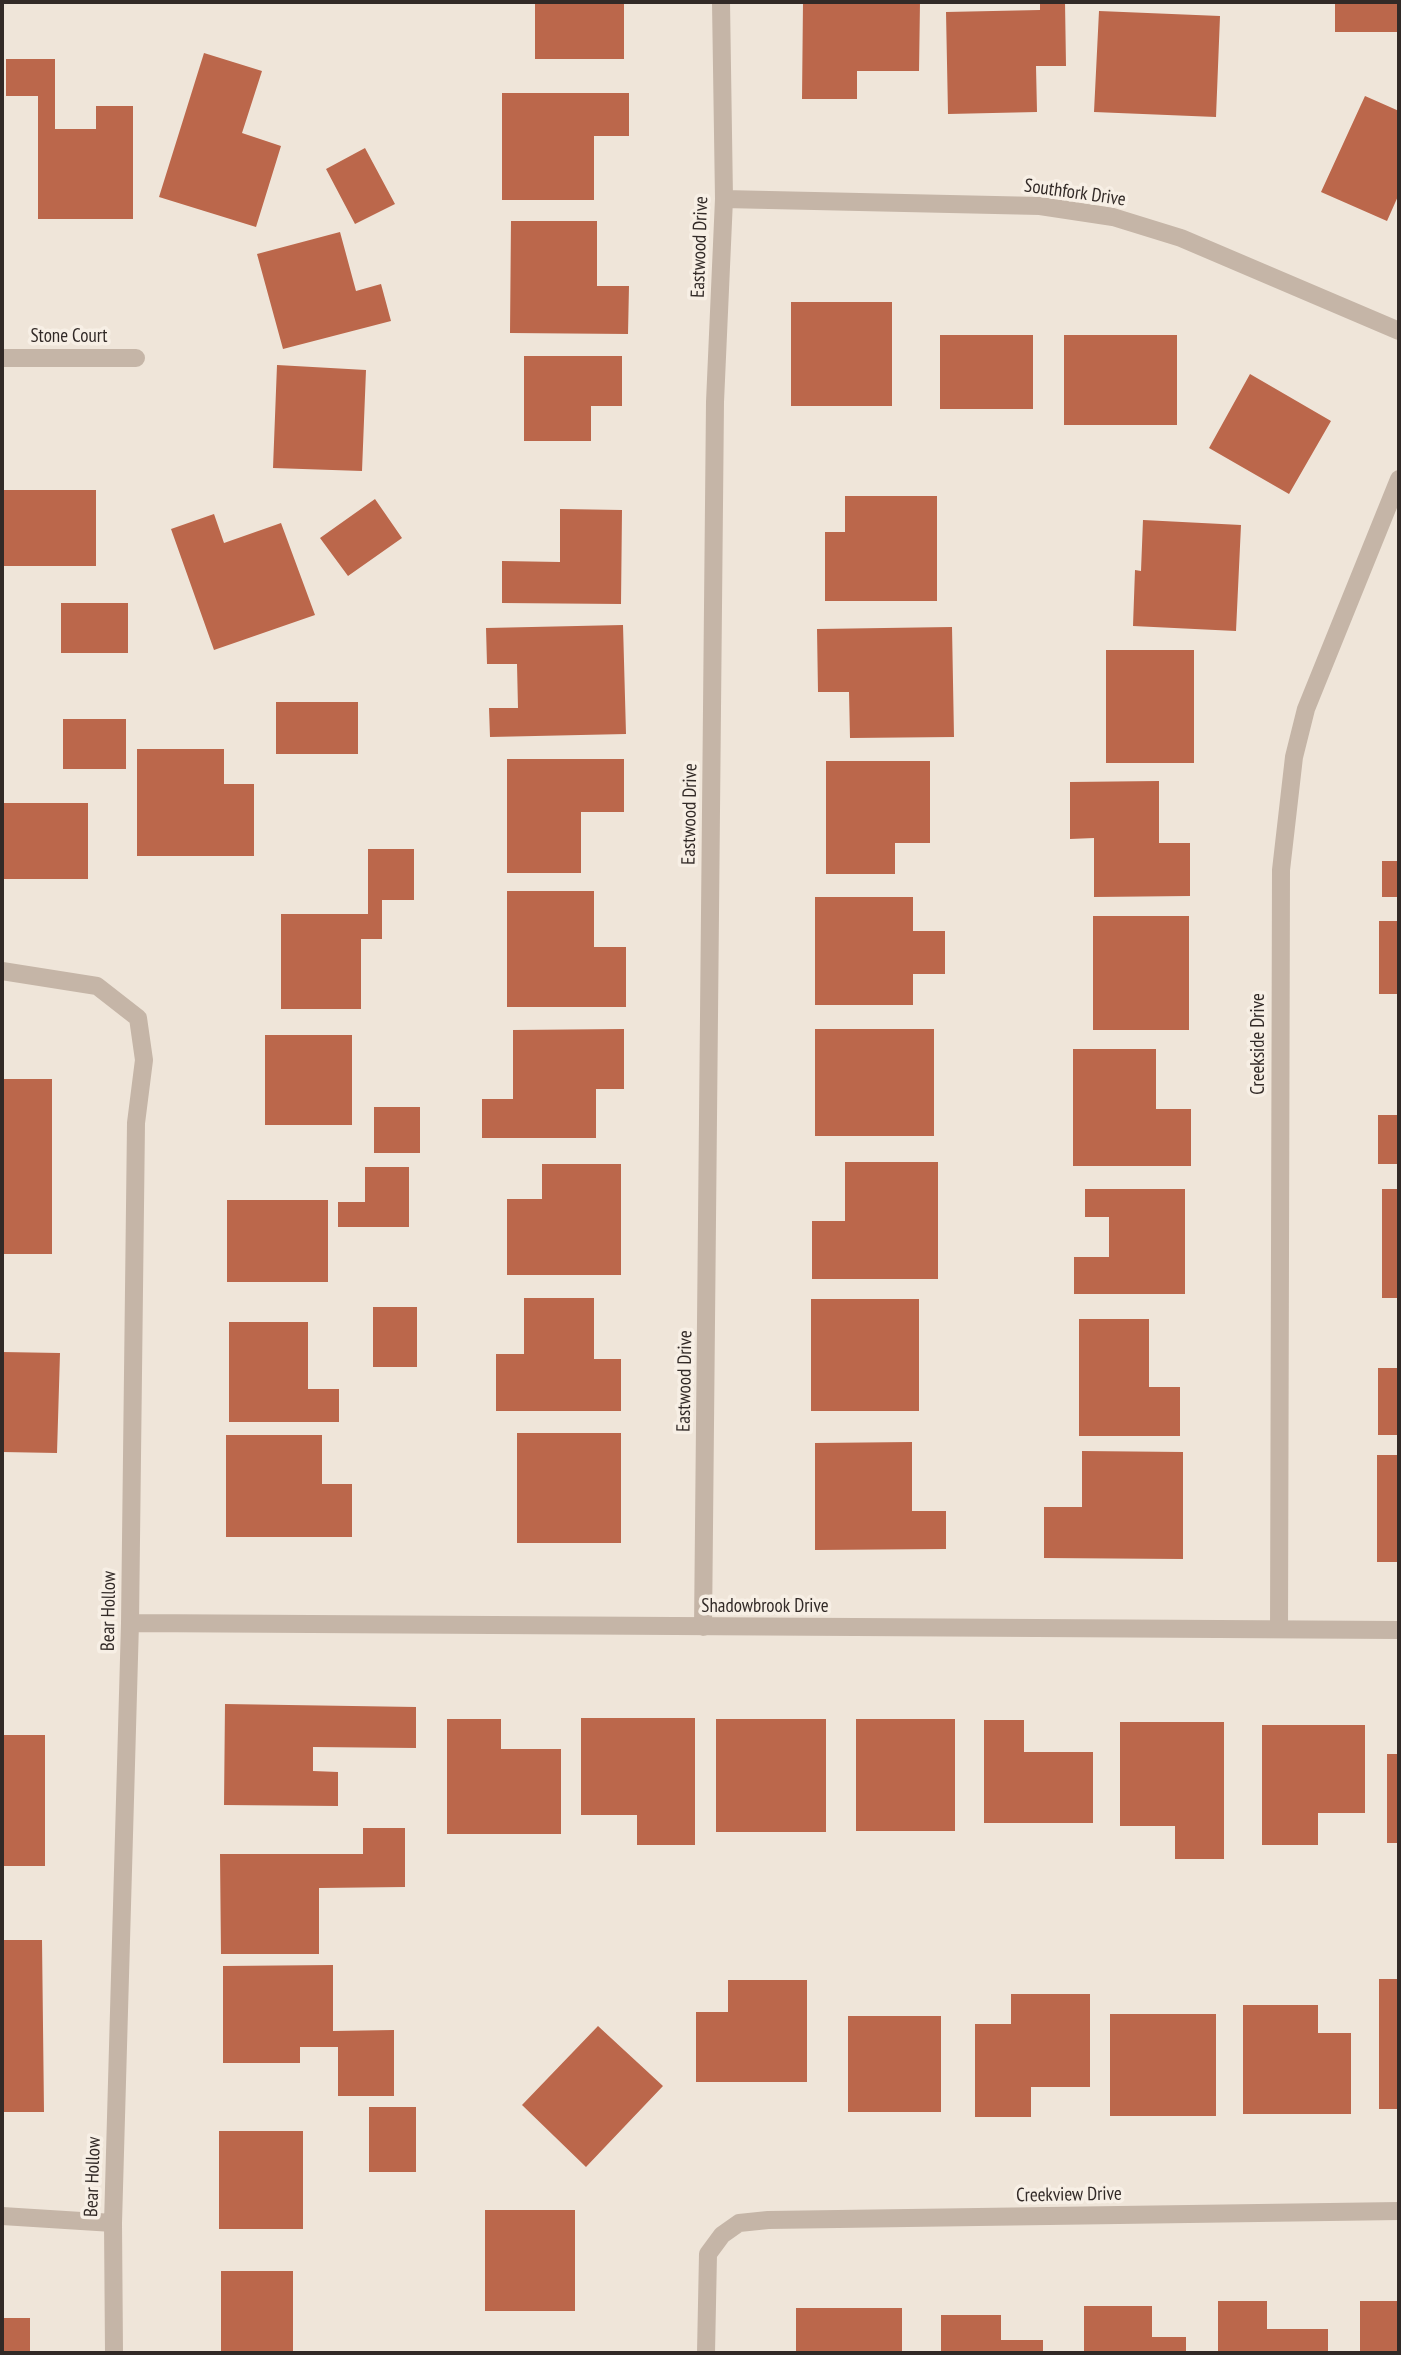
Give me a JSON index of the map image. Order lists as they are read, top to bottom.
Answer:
{
  "streets": {
    "street": [
      "Southfork Drive",
      "Eastwood Drive",
      "Stone Court",
      "Creekside Drive",
      "Shadowbrook Drive",
      "Bear Hollow",
      "Creekview Drive"
    ]
  },
  "crossings": [
    ["Southfork Drive", "Eastwood Drive"],
    ["Eastwood Drive", "Shadowbrook Drive"],
    ["Creekside Drive", "Shadowbrook Drive"],
    ["Shadowbrook Drive", "Bear Hollow"]
  ]
}
